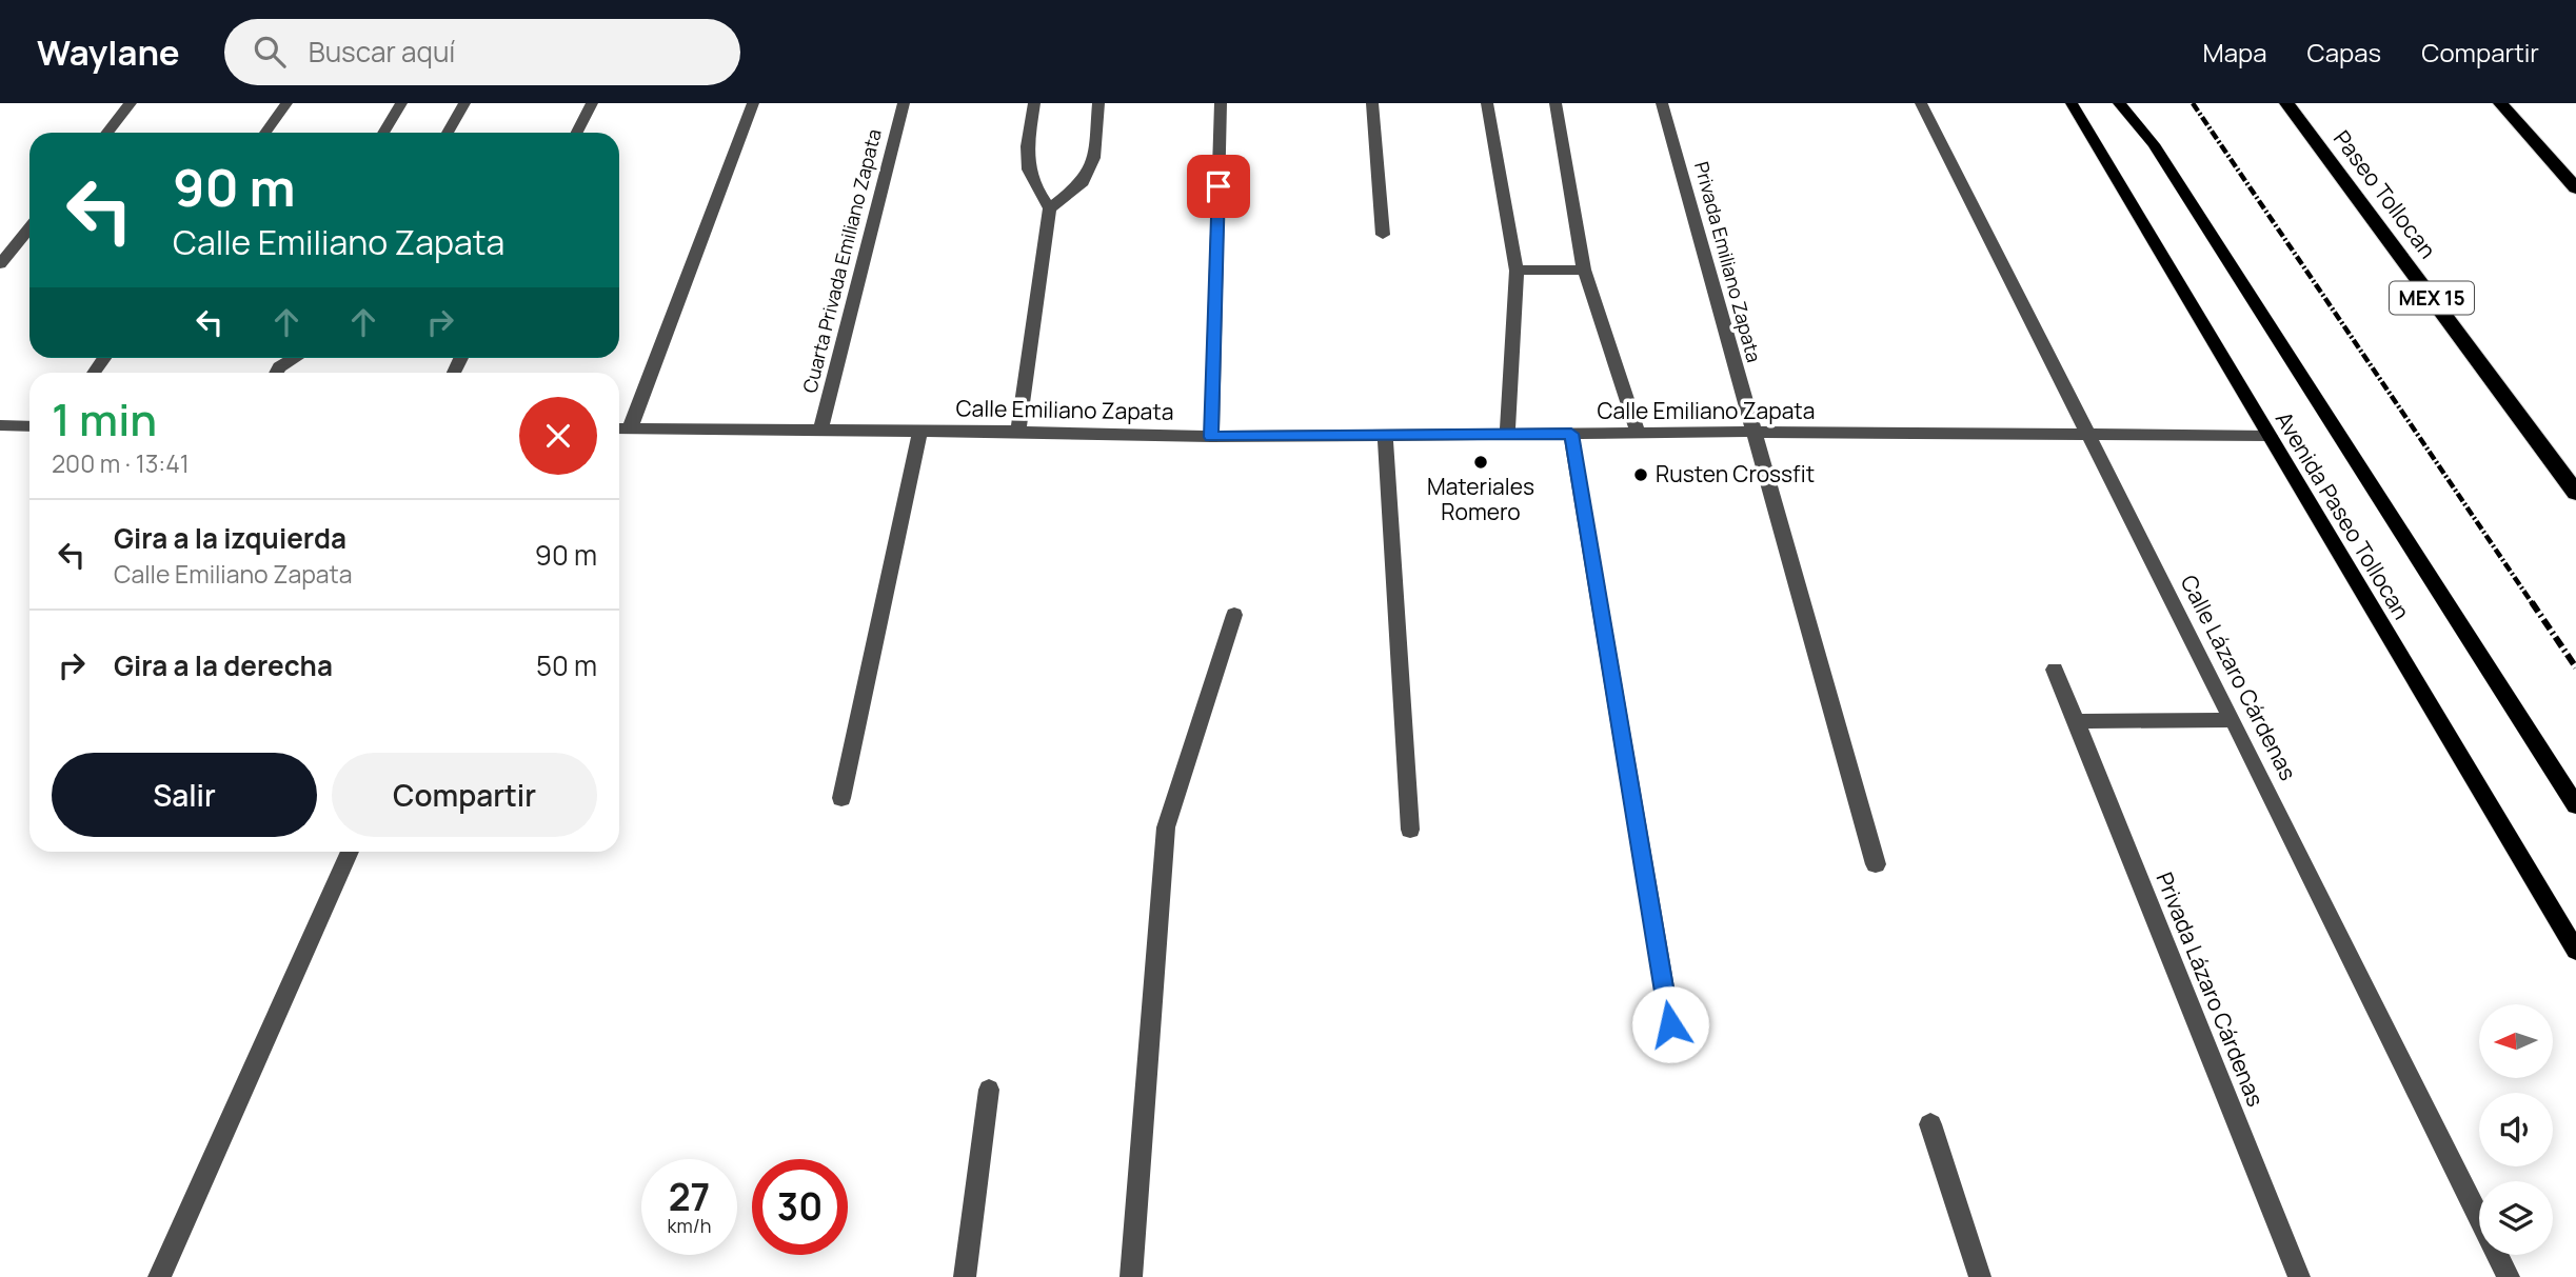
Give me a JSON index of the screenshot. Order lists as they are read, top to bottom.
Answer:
{
  "streets": {
    "highway": ["Paseo Tollocan", "MEX 15"],
    "main road": ["Avenida Paseo Tollocan"],
    "street": [
      "Cuarta Privada Emiliano Zapata",
      "Privada Emiliano Zapata",
      "Calle Emiliano Zapata",
      "Calle Lázaro Cárdenas",
      "Privada Lázaro Cárdenas"
    ]
  },
  "crossings": [
    ["Cuarta Privada Emiliano Zapata", "Calle Emiliano Zapata"],
    ["Privada Emiliano Zapata", "Calle Emiliano Zapata"],
    ["Calle Emiliano Zapata", "Avenida Paseo Tollocan"],
    ["Calle Emiliano Zapata", "Calle Lázaro Cárdenas"]
  ],
  "places": ["Materiales Romero", "Rusten Crossfit"],
  "north": "left",
  "page": {
    "header": "Waylane",
    "search": "Buscar aquí",
    "nav": ["Mapa", "Capas", "Compartir"],
    "turn": ["90 m", "Calle Emiliano Zapata"],
    "heading": ["1 min", "200 m · 13:41"],
    "list": [
      {
        "name": "Gira a la izquierda",
        "note": "Calle Emiliano Zapata",
        "value": "90 m"
      },
      {
        "name": "Gira a la derecha",
        "value": "50 m"
      }
    ],
    "buttons": ["Salir", "Compartir"],
    "speed": "27 km/h",
    "limit": "30"
  }
}
